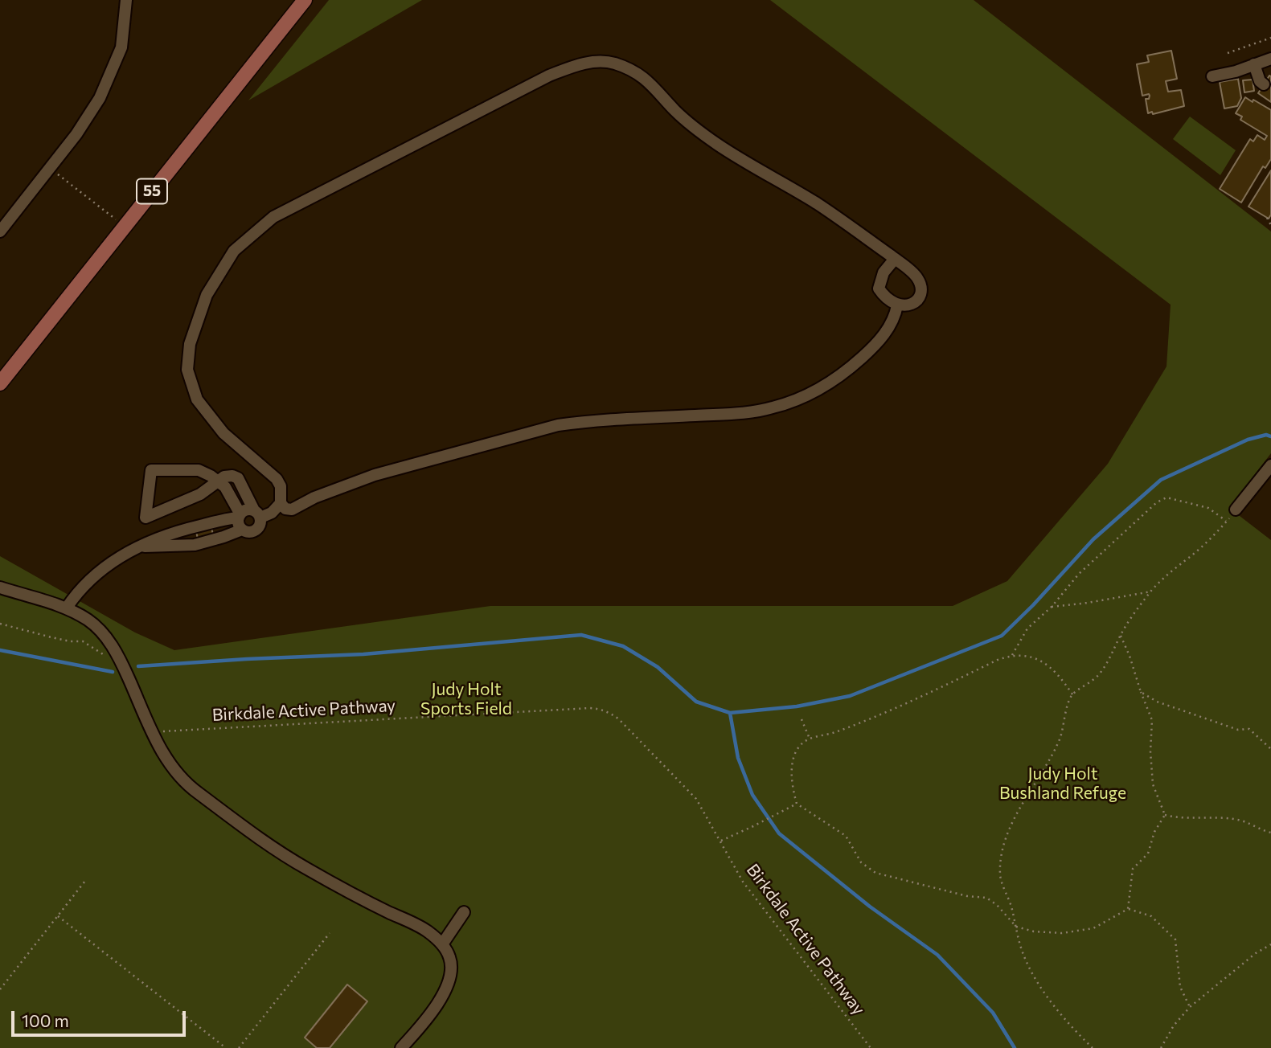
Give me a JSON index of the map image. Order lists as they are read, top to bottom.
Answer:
{
  "streets": {
    "main road": ["55"],
    "path": ["Birkdale Active Pathway"]
  },
  "parks": ["Judy Holt Sports Field", "Judy Holt Bushland Refuge"],
  "scale_bar": "100 m"
}
